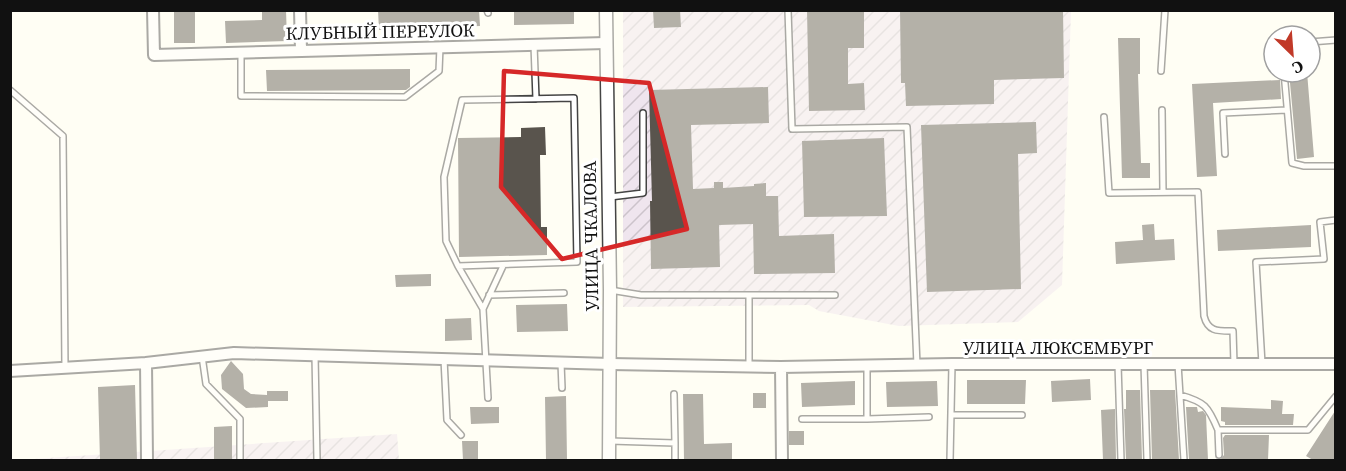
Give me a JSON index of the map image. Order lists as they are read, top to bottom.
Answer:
{
  "streets": {
    "street": ["КЛУБНЫЙ ПЕРЕУЛОК", "УЛИЦА ЧКАЛОВА", "УЛИЦА ЛЮКСЕМБУРГ"]
  },
  "crossings": [
    ["КЛУБНЫЙ ПЕРЕУЛОК", "УЛИЦА ЧКАЛОВА"],
    ["УЛИЦА ЧКАЛОВА", "УЛИЦА ЛЮКСЕМБУРГ"]
  ],
  "north": "bottom right"
}
